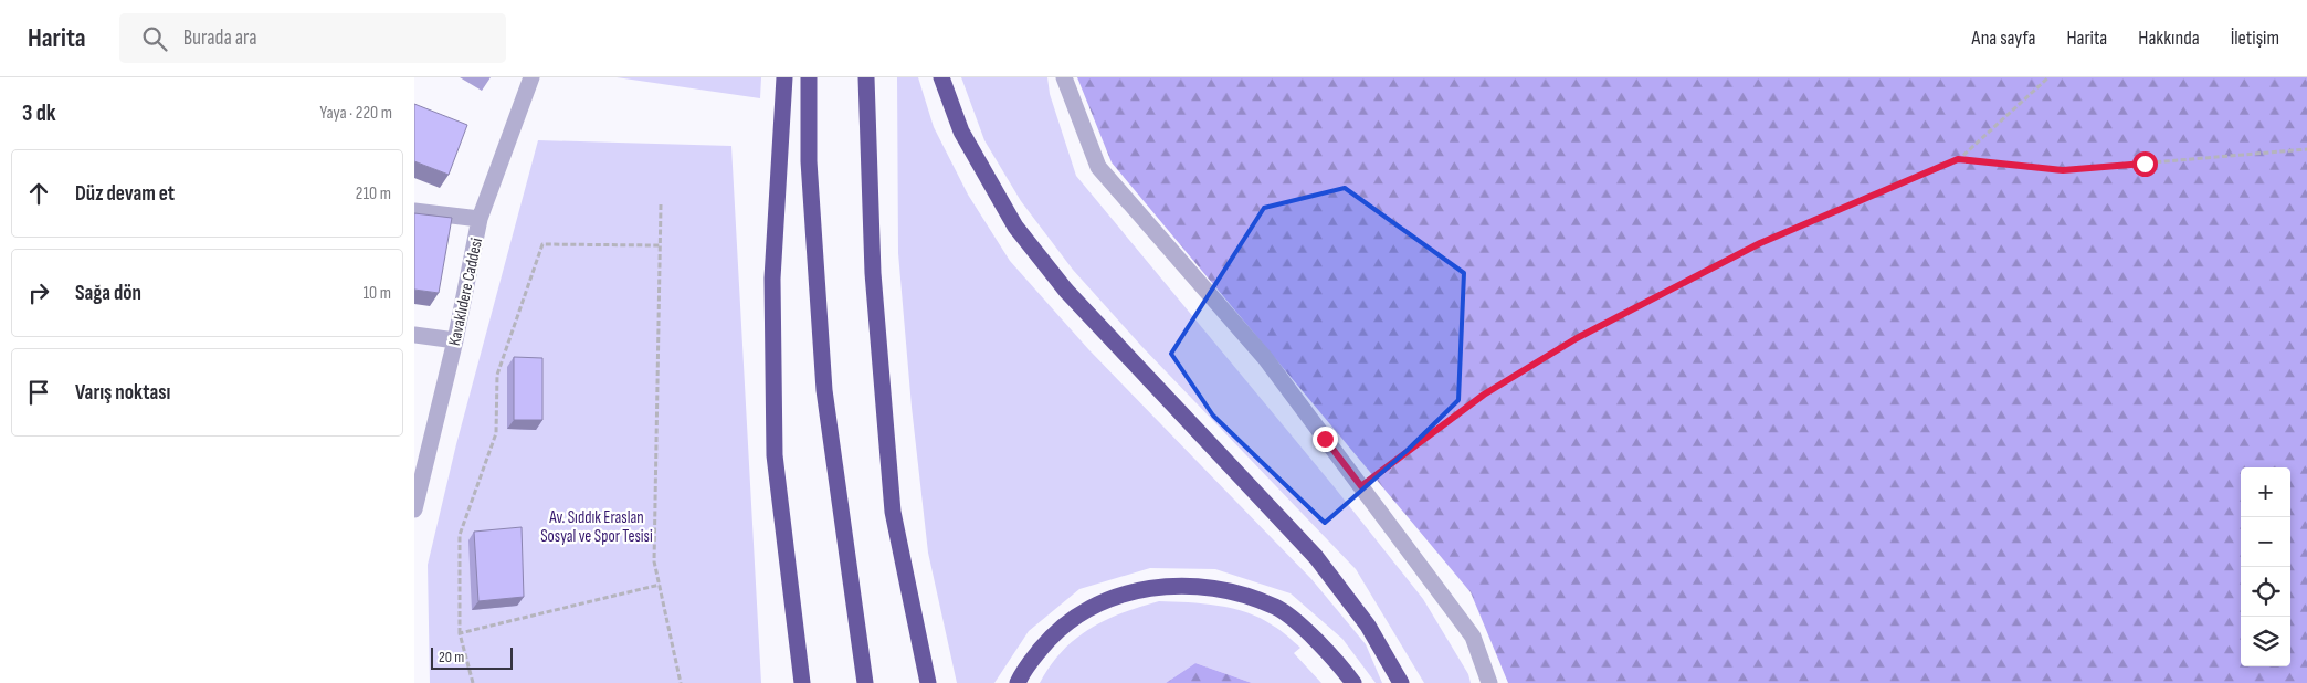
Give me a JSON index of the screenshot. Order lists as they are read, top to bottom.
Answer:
{
  "streets": {
    "street": ["Kavaklıdere Caddesi"]
  },
  "parks": ["Av. Sıddık Eraslan Sosyal ve Spor Tesisi"],
  "scale_bar": "20 m",
  "page": {
    "header": "Harita",
    "search": "Burada ara",
    "nav": [
      "Ana sayfa",
      "Harita",
      "Hakkında",
      "İletişim"
    ],
    "heading": ["3 dk", "Yaya · 220 m"],
    "list": [
      ["Düz devam et", "210 m"],
      ["Sağa dön", "10 m"],
      "Varış noktası"
    ],
    "map_buttons": ["+", "−"],
    "scale": "20 m"
  }
}
